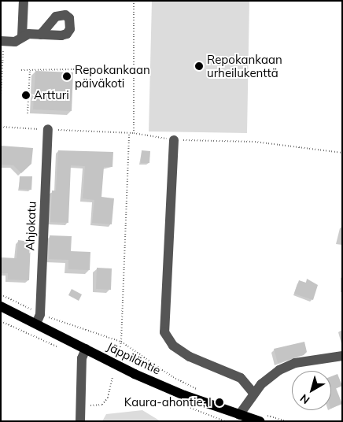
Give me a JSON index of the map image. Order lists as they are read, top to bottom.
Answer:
{
  "streets": {
    "main road": ["Jäppiläntie"],
    "street": ["Ahjokatu"]
  },
  "crossings": [
    ["Ahjokatu", "Jäppiläntie"]
  ],
  "places": [
    "Repokankaan urheilukenttä",
    "Repokankaan päiväkoti",
    "Artturi",
    "Kaura-ahontie, I"
  ],
  "north": "bottom left"
}
